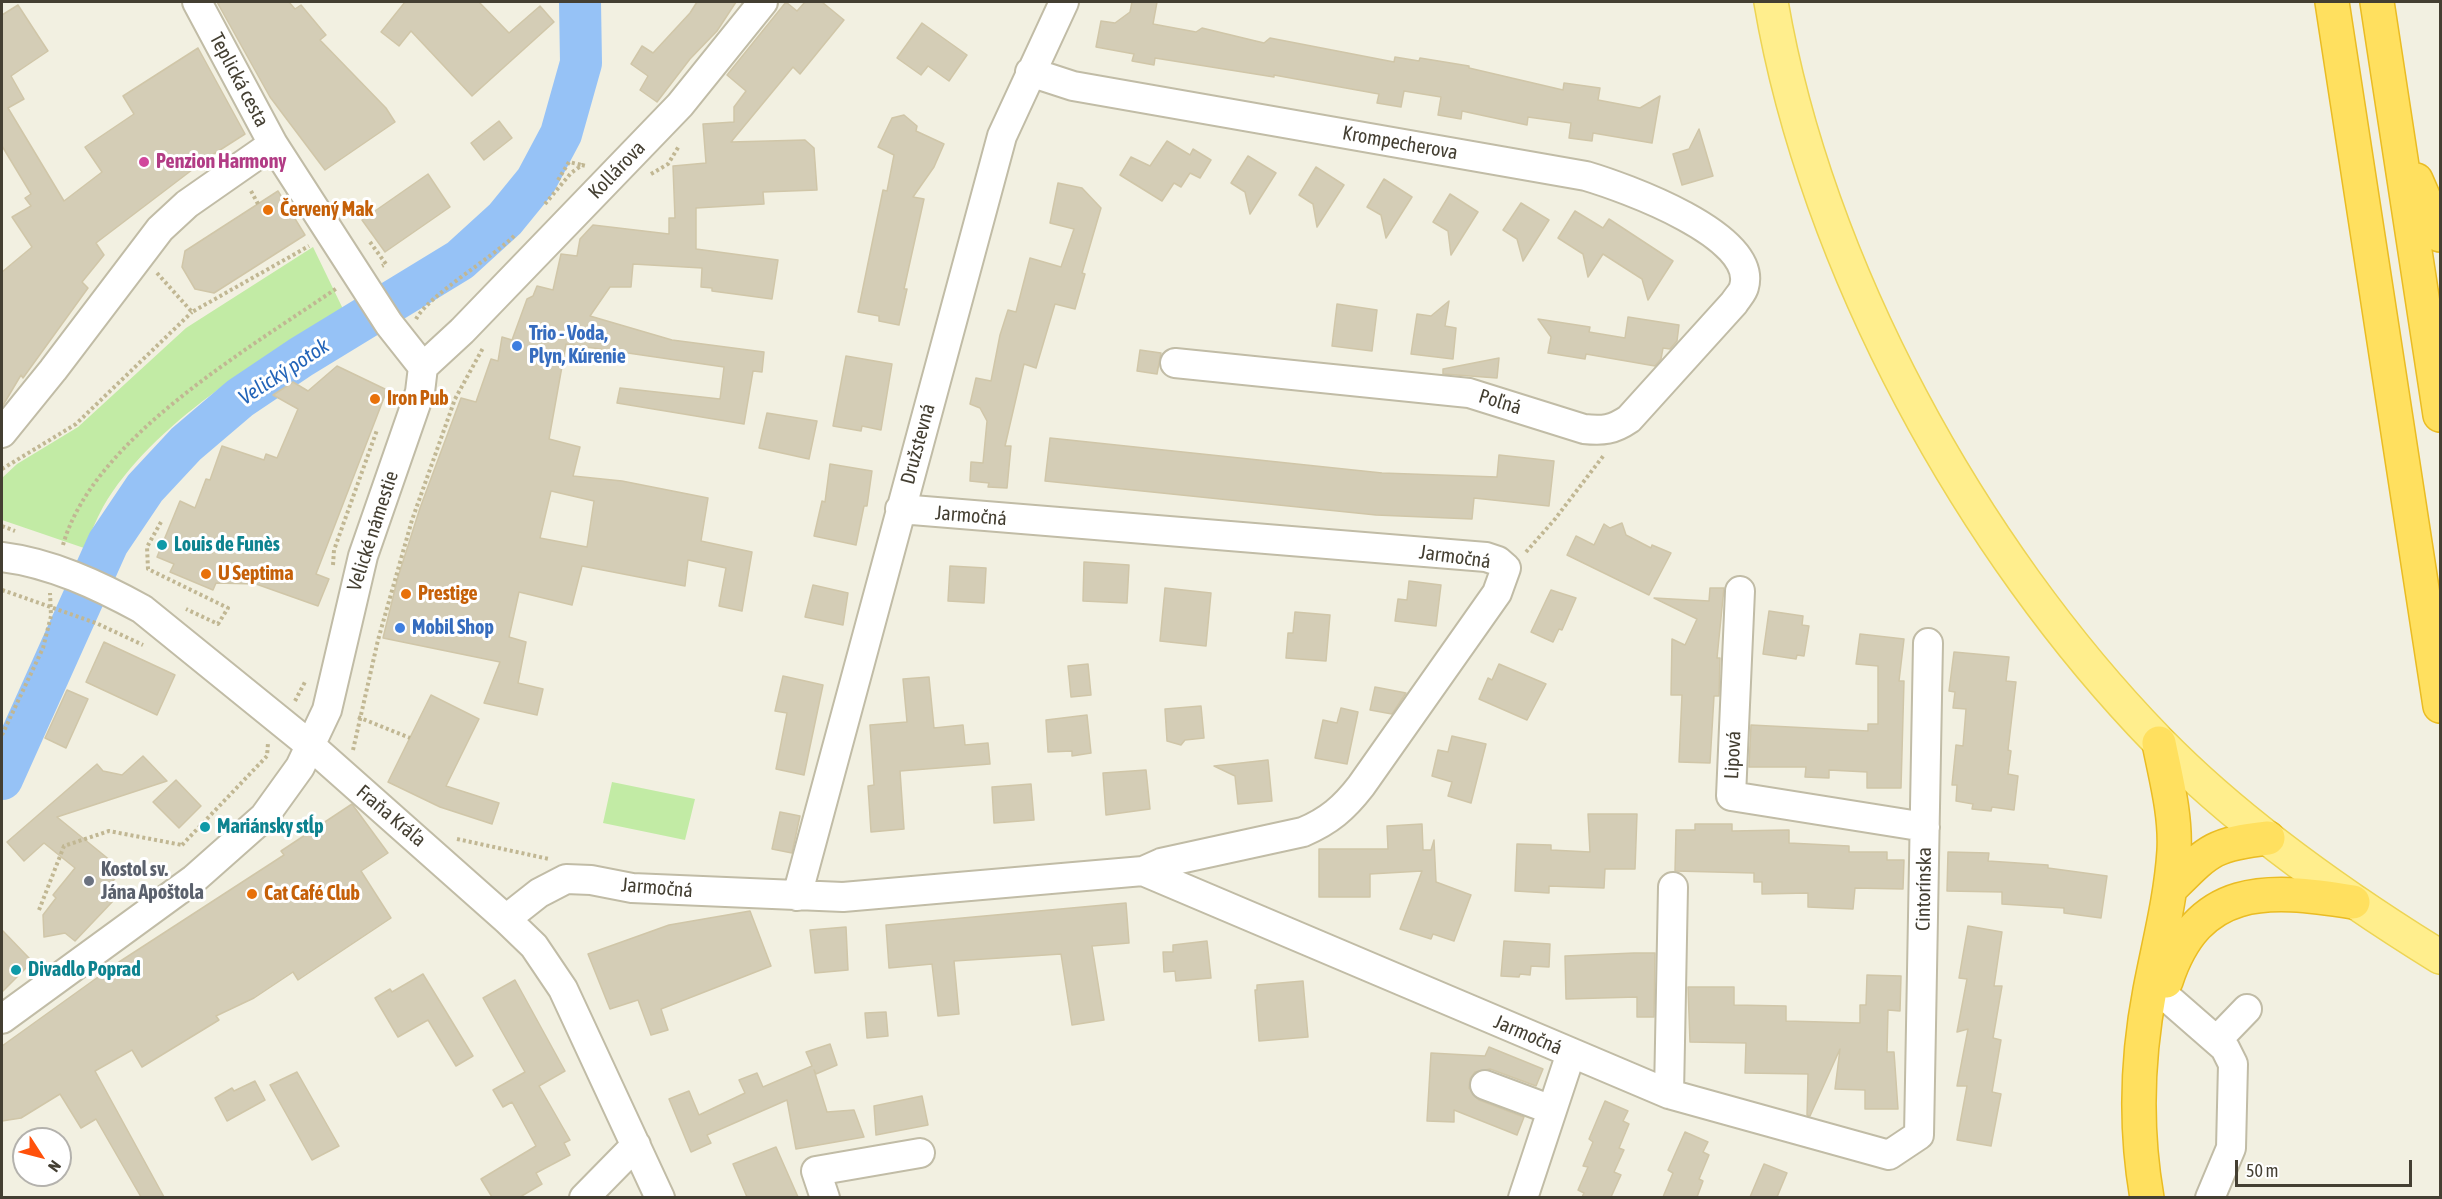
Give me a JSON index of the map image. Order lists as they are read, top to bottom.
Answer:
{
  "streets": {
    "street": [
      "Teplická cesta",
      "Krompecherova",
      "Kollárova",
      "Poľná",
      "Družstevná",
      "Jarmočná",
      "Velické námestie",
      "Lipová",
      "Fraňa Kráľa",
      "Cintorínska"
    ]
  },
  "crossings": [
    ["Teplická cesta", "Velické námestie"],
    ["Krompecherova", "Poľná"],
    ["Krompecherova", "Družstevná"],
    ["Družstevná", "Jarmočná"],
    ["Jarmočná", "Fraňa Kráľa"],
    ["Jarmočná", "Cintorínska"],
    ["Velické námestie", "Fraňa Kráľa"],
    ["Lipová", "Cintorínska"]
  ],
  "water": ["Velický potok"],
  "places": [
    "Penzion Harmony",
    "Červený Mak",
    "Trio - Voda, Plyn, Kúrenie",
    "Iron Pub",
    "Louis de Funès",
    "U Septima",
    "Prestige",
    "Mobil Shop",
    "Mariánsky stĺp",
    "Kostol sv. Jána Apoštola",
    "Cat Café Club",
    "Divadlo Poprad"
  ],
  "scale_bar": "50 m",
  "north": "bottom right"
}
